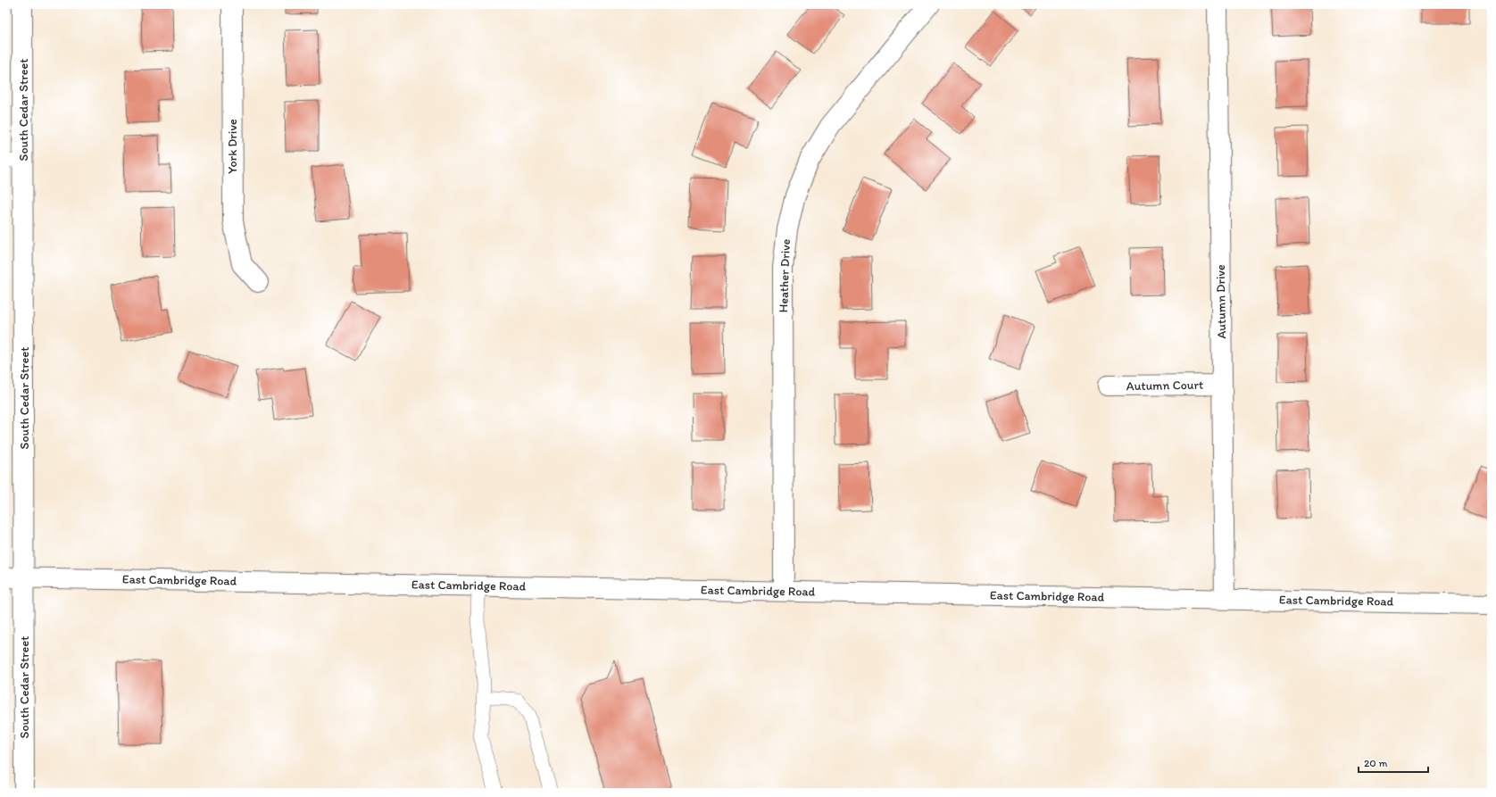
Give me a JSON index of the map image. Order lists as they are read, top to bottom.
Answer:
{
  "streets": {
    "street": [
      "South Cedar Street",
      "York Drive",
      "Heather Drive",
      "Autumn Drive",
      "Autumn Court",
      "East Cambridge Road"
    ]
  },
  "crossings": [
    ["South Cedar Street", "East Cambridge Road"],
    ["Heather Drive", "East Cambridge Road"],
    ["Autumn Drive", "Autumn Court"],
    ["Autumn Drive", "East Cambridge Road"]
  ],
  "scale_bar": "20 m"
}
